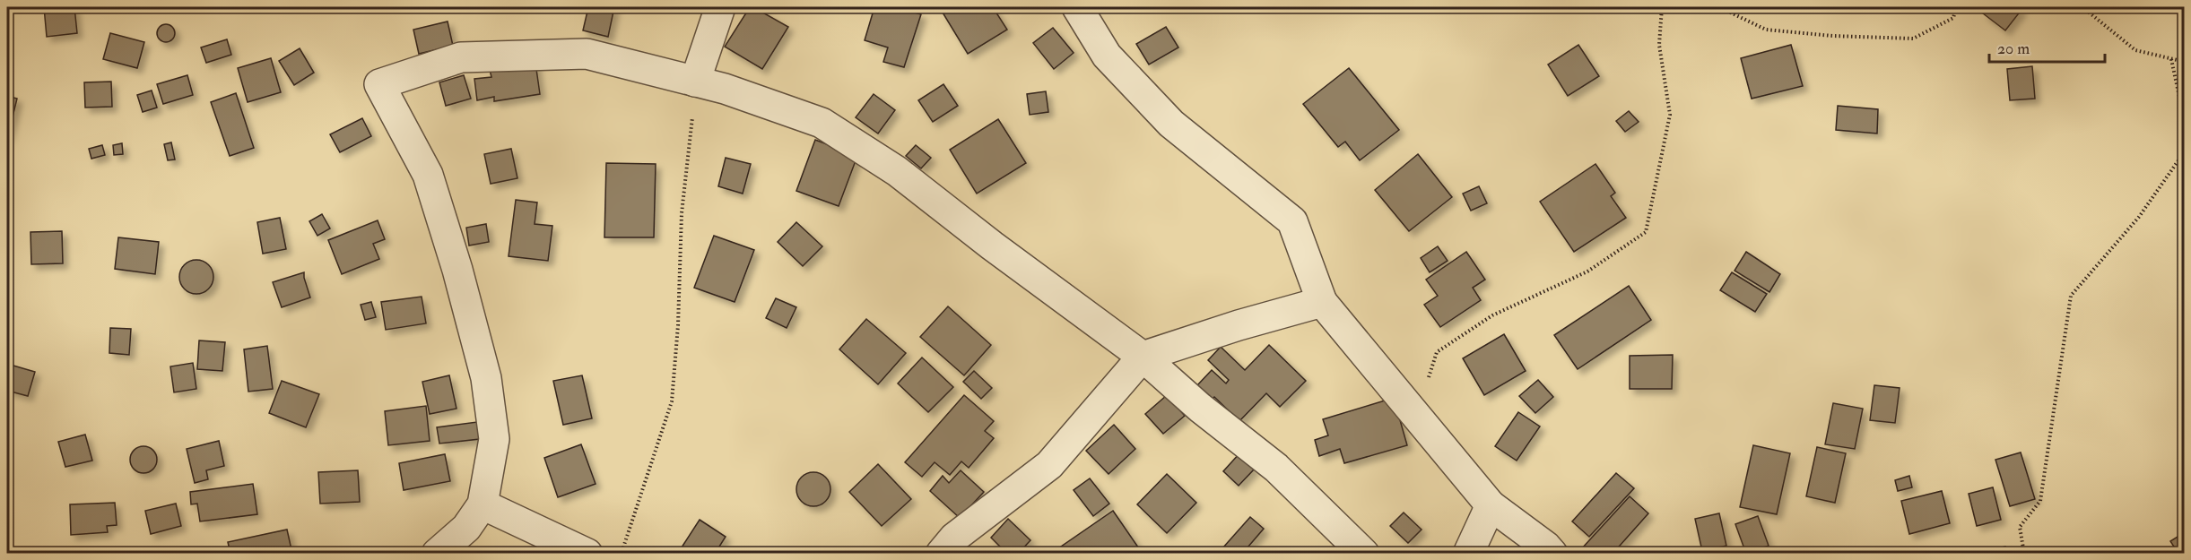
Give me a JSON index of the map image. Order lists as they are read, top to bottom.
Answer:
{
  "scale_bar": "20 m"
}
